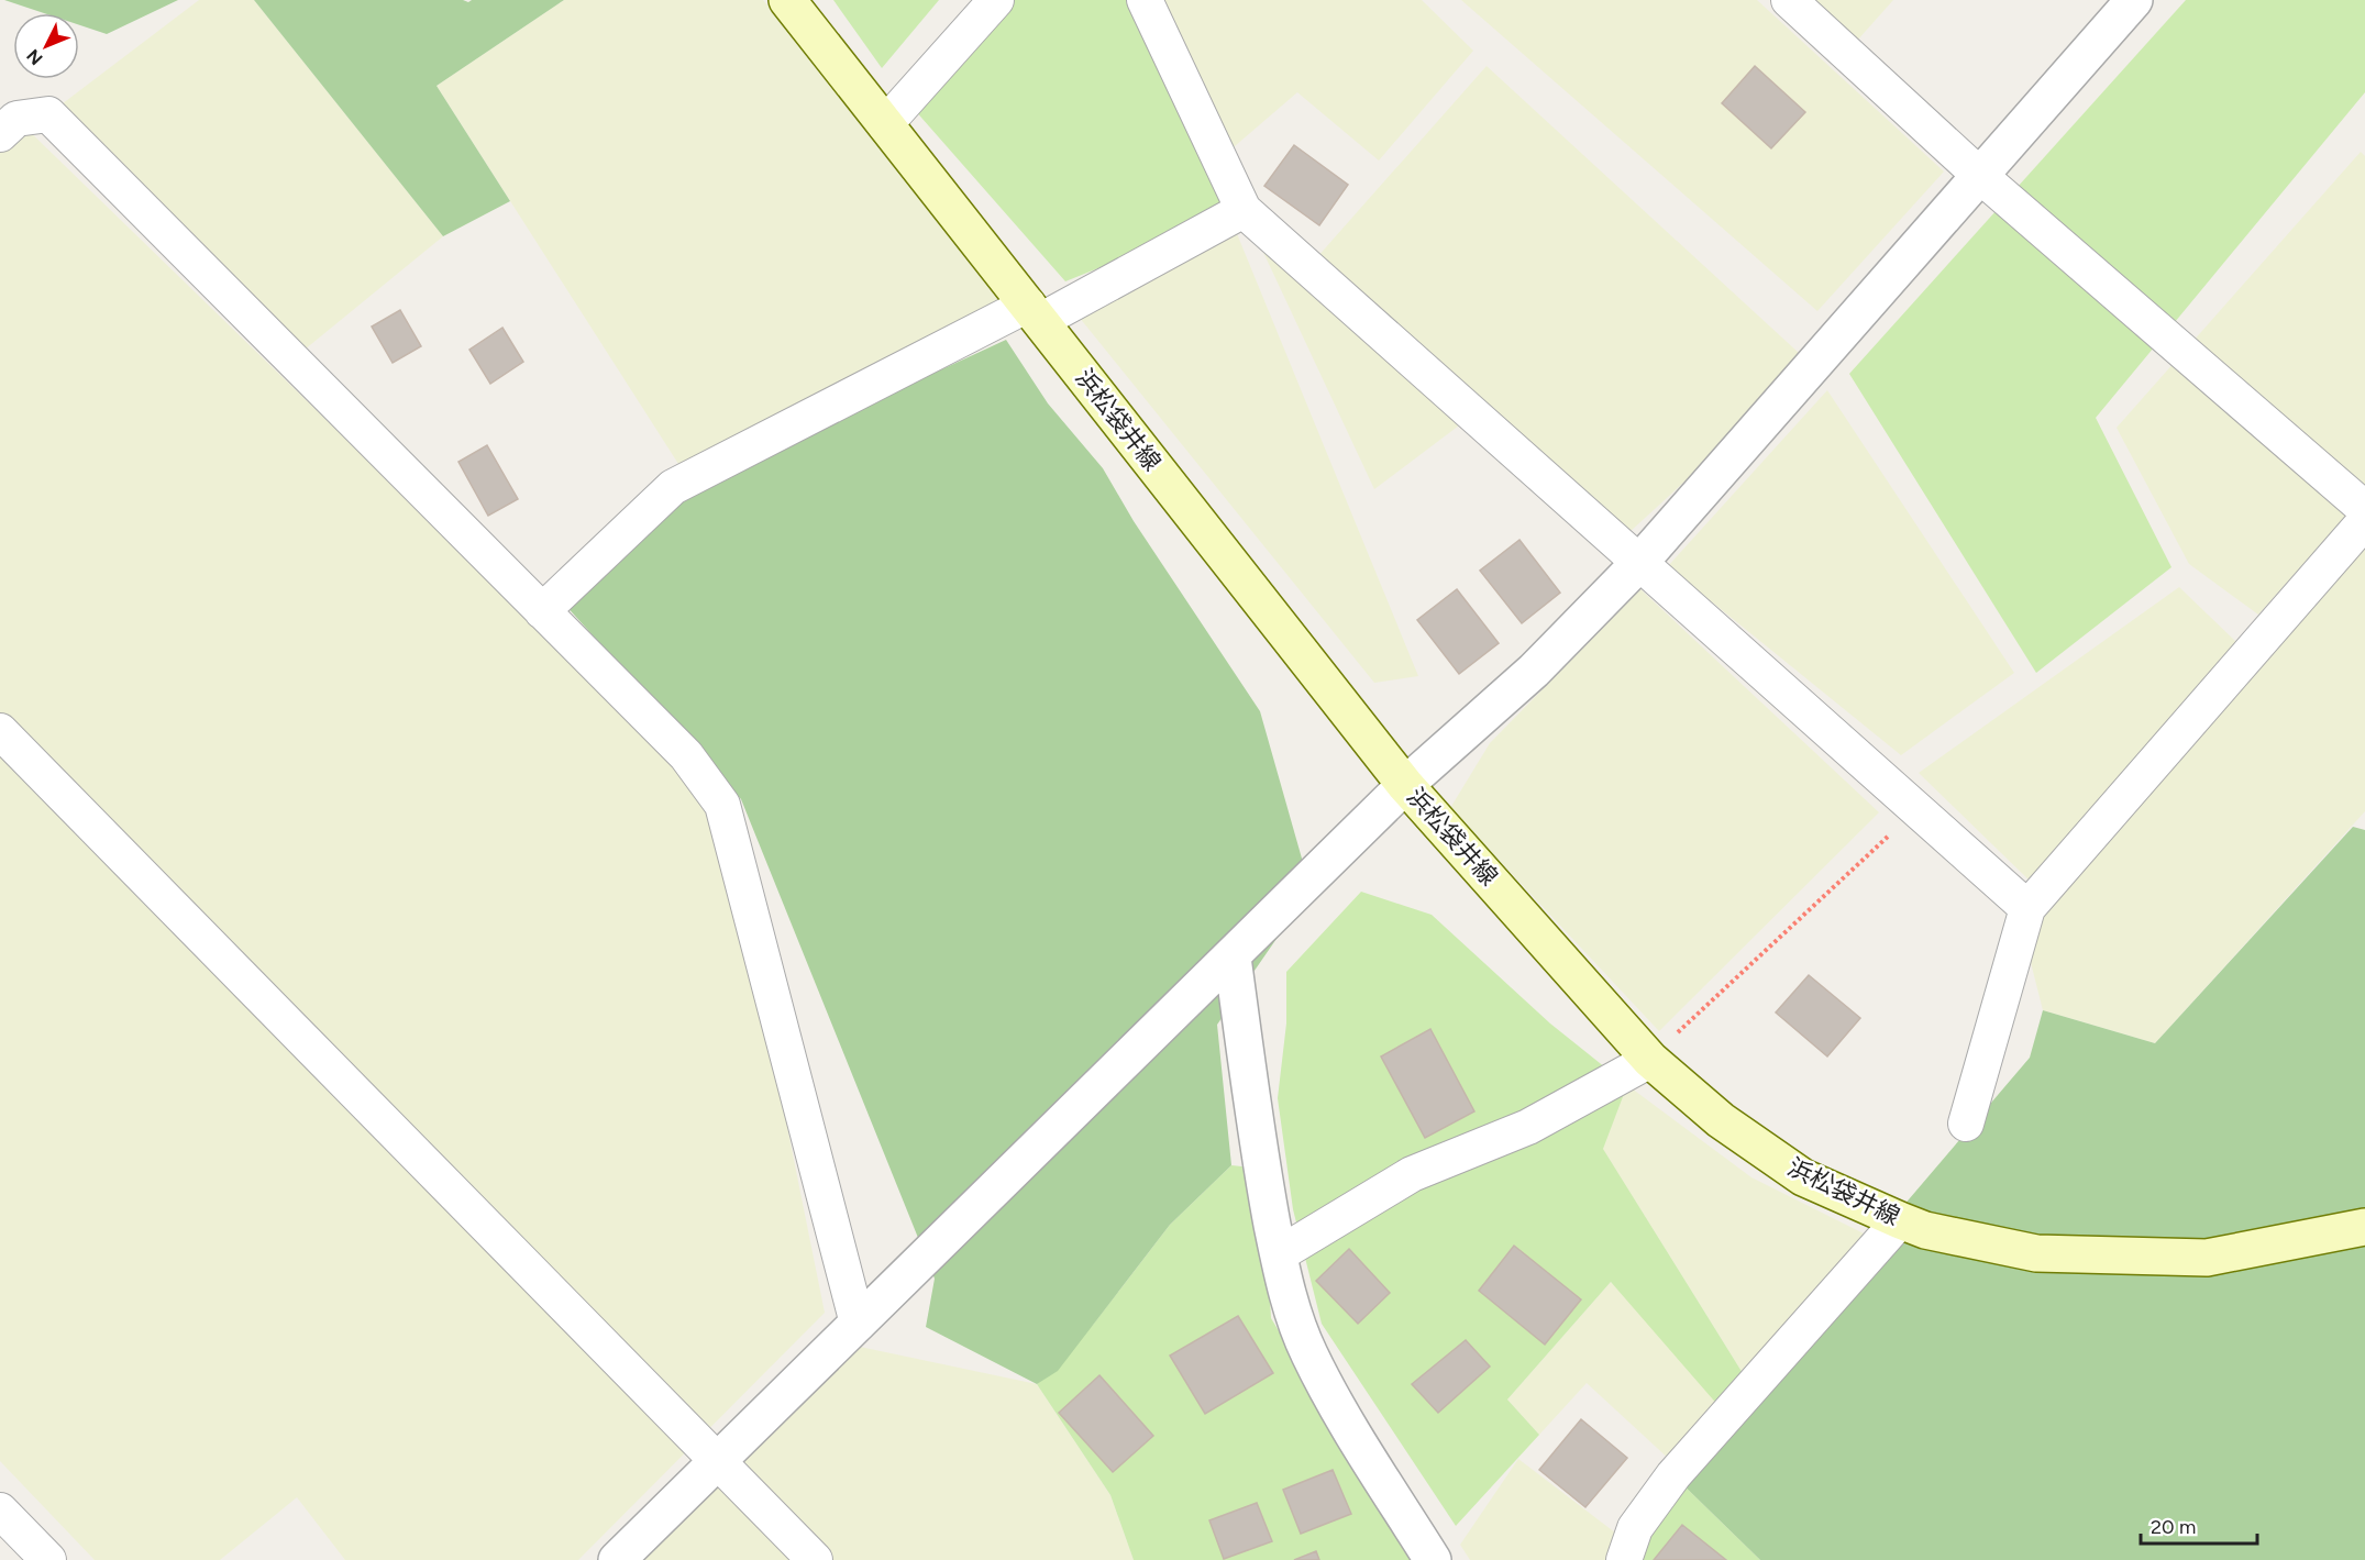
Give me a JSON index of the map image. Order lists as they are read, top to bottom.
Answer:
{
  "streets": {
    "main road": ["浜松袋井線"]
  },
  "scale_bar": "20 m",
  "north": "bottom left"
}
